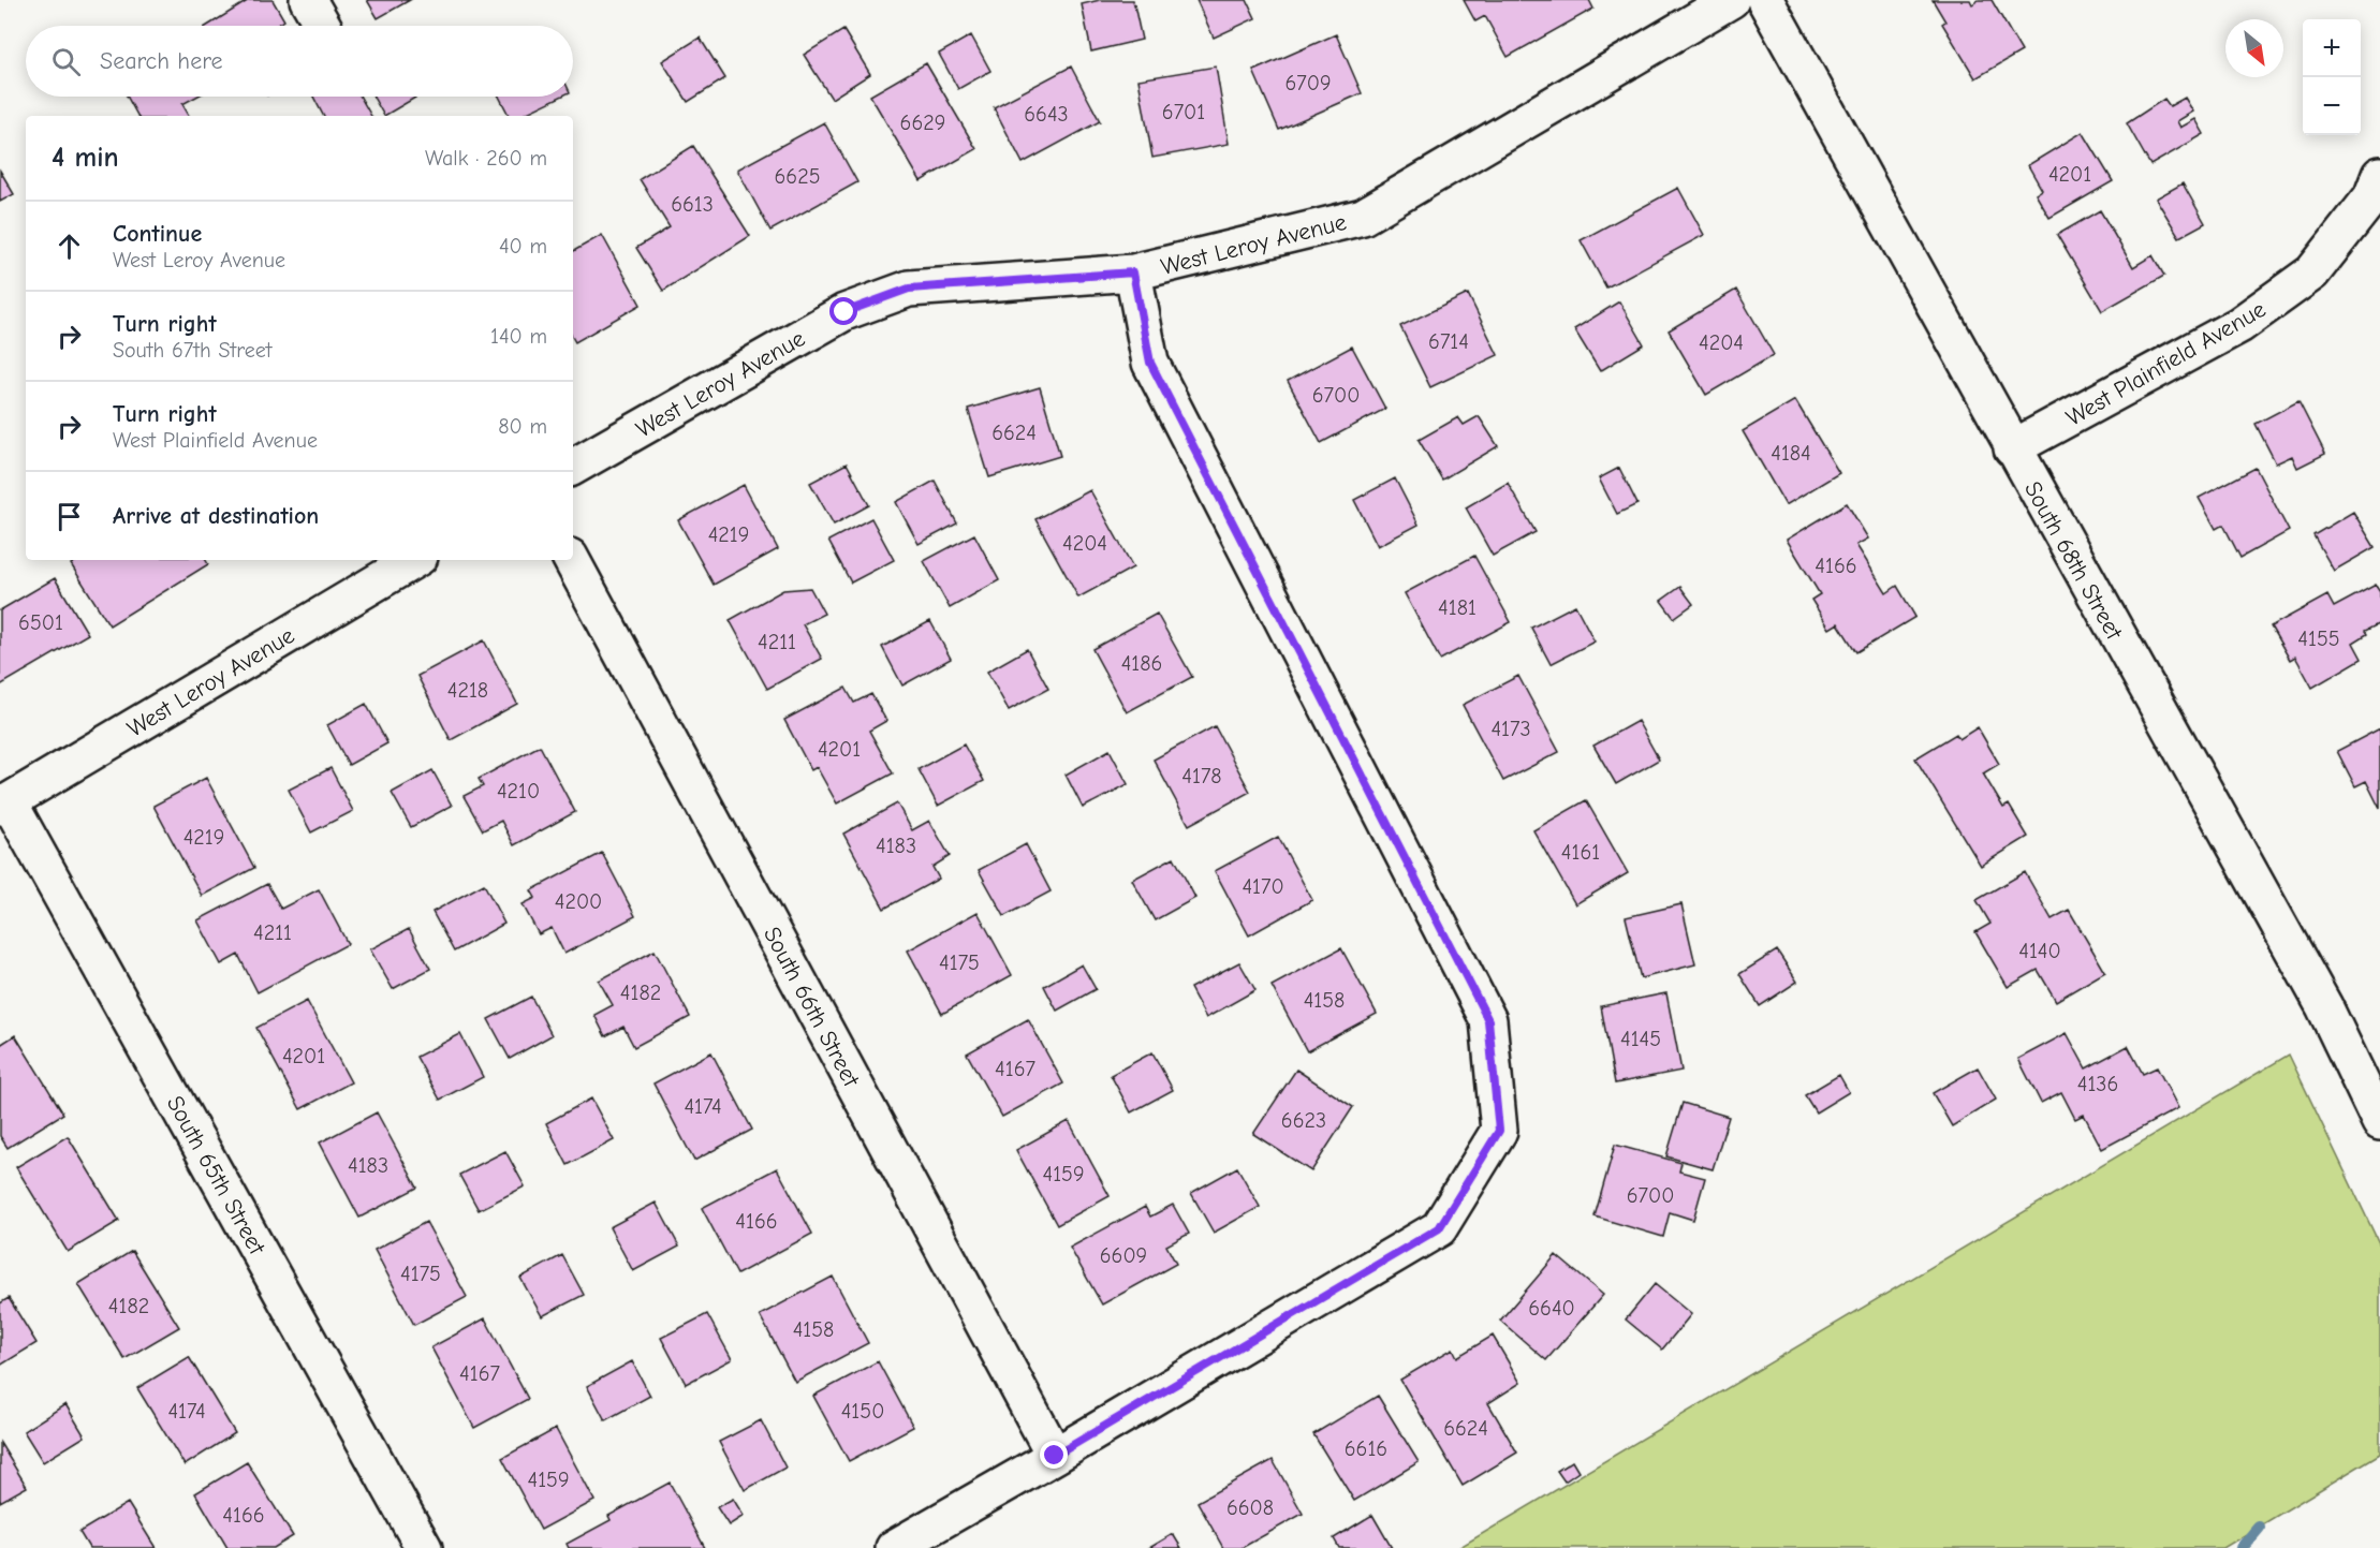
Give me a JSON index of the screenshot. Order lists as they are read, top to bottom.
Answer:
{
  "streets": {
    "street": [
      "West Leroy Avenue",
      "West Plainfield Avenue",
      "South 68th Street",
      "South 66th Street",
      "South 65th Street"
    ]
  },
  "crossings": [
    ["West Leroy Avenue", "South 65th Street"],
    ["West Plainfield Avenue", "South 68th Street"]
  ],
  "house_numbers": [
    "6709",
    "6701",
    "6643",
    "6629",
    "4201",
    "6625",
    "6613",
    "6714",
    "4204",
    "6700",
    "6624",
    "4184",
    "4219",
    "4204",
    "4166",
    "4181",
    "6501",
    "4155",
    "4211",
    "4186",
    "4218",
    "4173",
    "4201",
    "4178",
    "4210",
    "4219",
    "4183",
    "4161",
    "4170",
    "4200",
    "4211",
    "4140",
    "4175",
    "4182",
    "4158",
    "4145",
    "4201",
    "4167",
    "4136",
    "4174",
    "6623",
    "4183",
    "4159",
    "6700",
    "4166",
    "6609",
    "4175",
    "4182",
    "6640",
    "4158",
    "4167",
    "4174",
    "4150",
    "6624",
    "6616",
    "4159",
    "6608",
    "4166"
  ],
  "north": "bottom right",
  "page": {
    "map_buttons": ["+", "−"],
    "search": "Search here",
    "heading": ["4 min", "Walk · 260 m"],
    "list": [
      ["Continue", "West Leroy Avenue", "40 m"],
      ["Turn right", "South 67th Street", "140 m"],
      ["Turn right", "West Plainfield Avenue", "80 m"],
      "Arrive at destination"
    ]
  }
}
